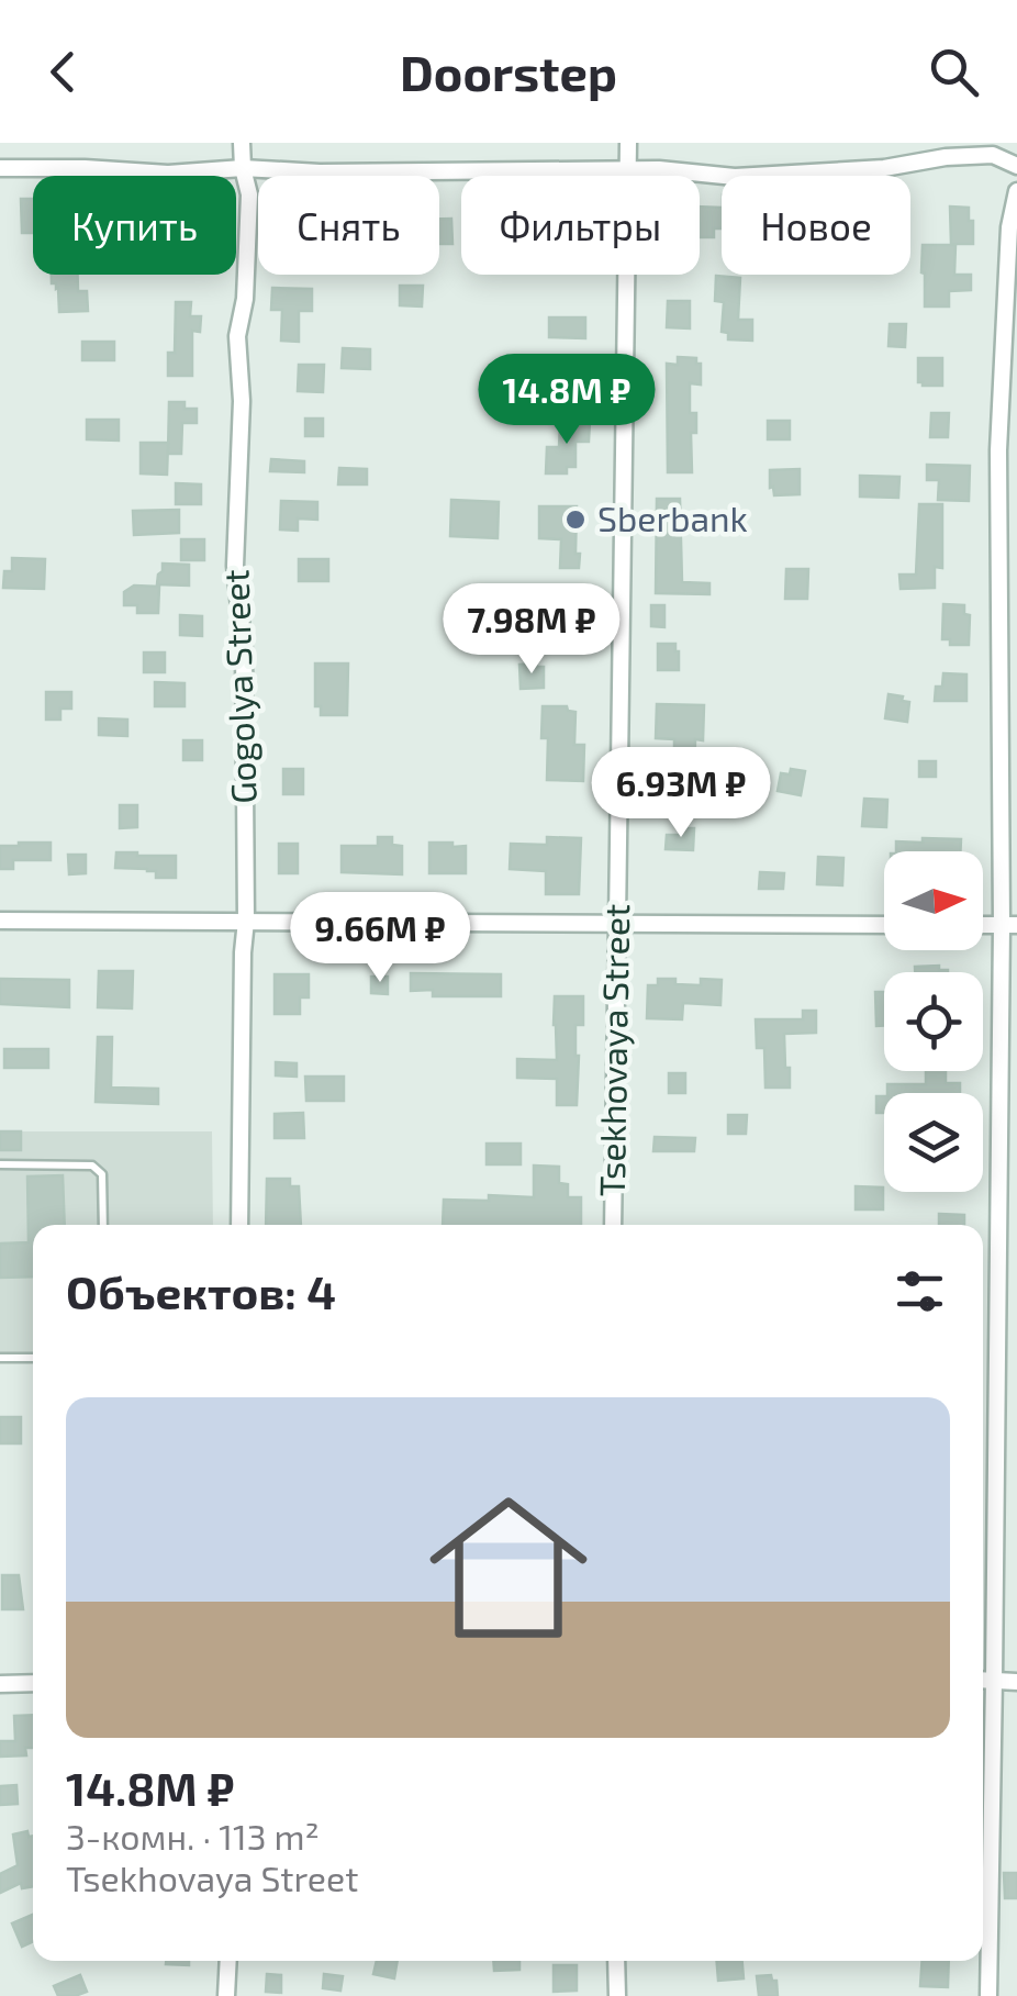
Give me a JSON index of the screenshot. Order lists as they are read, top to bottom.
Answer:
{
  "streets": {
    "street": ["Gogolya Street", "Tsekhovaya Street"]
  },
  "places": ["Sberbank"],
  "north": "right",
  "page": {
    "header": "Doorstep",
    "chip": [
      "Купить",
      "Снять",
      "Фильтры",
      "Новое"
    ],
    "price": [
      "14.8M ₽",
      "7.98M ₽",
      "6.93M ₽",
      "9.66M ₽"
    ],
    "heading": "Объектов: 4",
    "list": [
      {
        "name": "14.8M ₽",
        "note": "3-комн. · 113 m² · Tsekhovaya Street"
      }
    ]
  }
}
